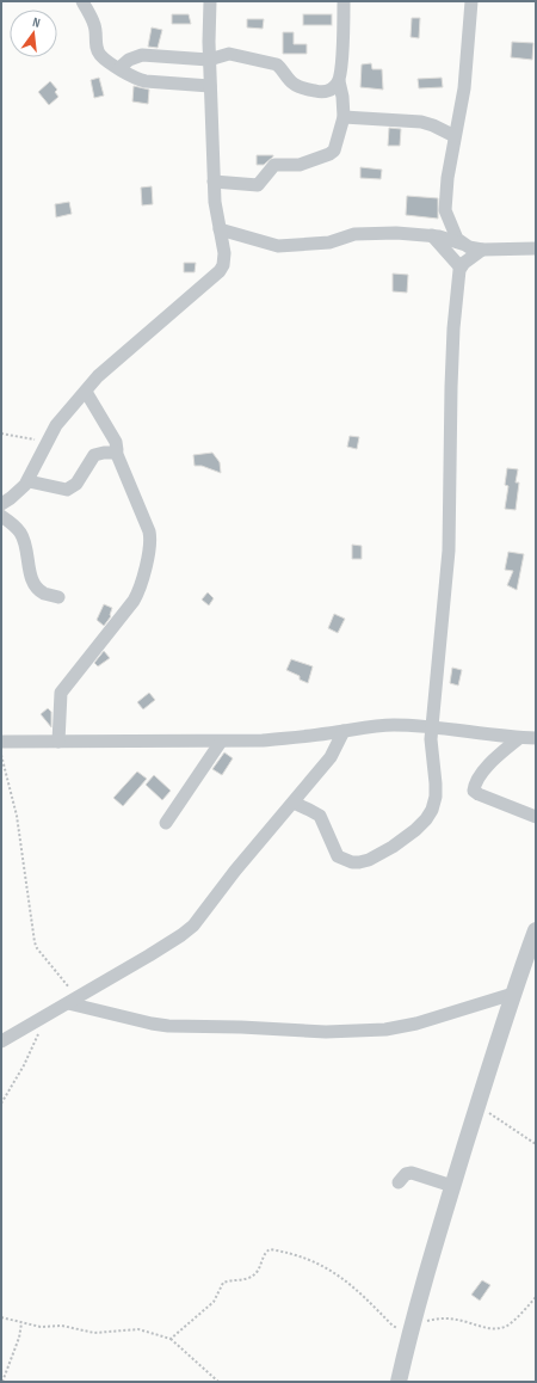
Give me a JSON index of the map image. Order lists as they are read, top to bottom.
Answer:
{
  "north": "top"
}
